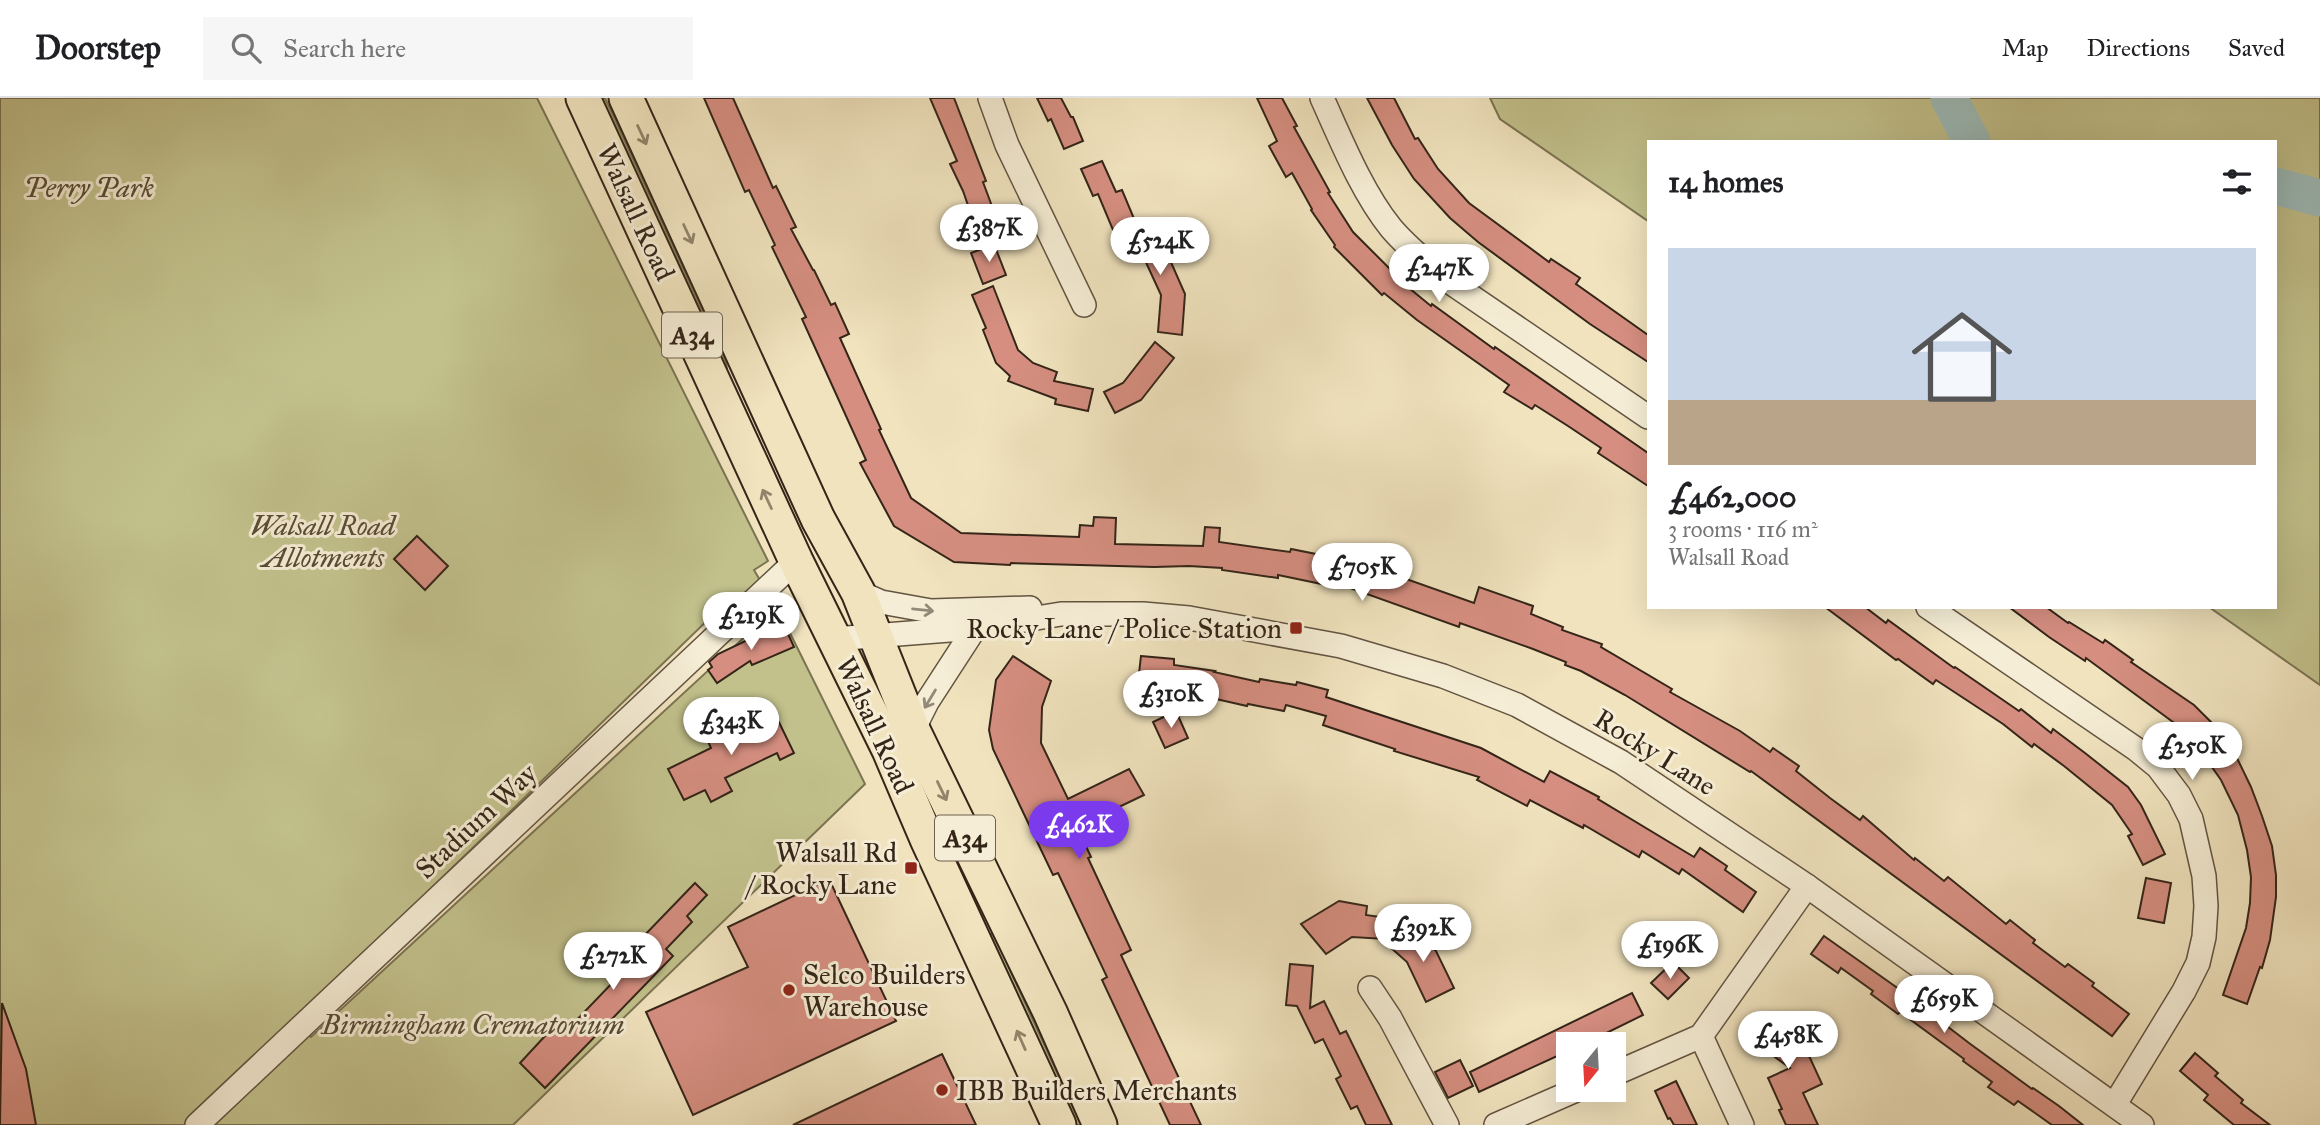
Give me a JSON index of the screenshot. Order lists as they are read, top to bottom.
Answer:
{
  "streets": {
    "highway": ["Walsall Road", "A34"],
    "street": ["Rocky Lane", "Stadium Way"]
  },
  "crossings": [
    ["Walsall Road", "Rocky Lane"],
    ["Walsall Road", "Stadium Way"]
  ],
  "parks": ["Perry Park", "Walsall Road Allotments", "Birmingham Crematorium"],
  "places": {
    "transit": ["Rocky Lane / Police Station", "Walsall Rd / Rocky Lane"],
    "other": ["Selco Builders Warehouse", "IBB Builders Merchants"]
  },
  "north": "bottom",
  "page": {
    "header": "Doorstep",
    "search": "Search here",
    "nav": ["Map", "Directions", "Saved"],
    "heading": "14 homes",
    "price": [
      "£387K",
      "£524K",
      "£247K",
      "£705K",
      "£219K",
      "£310K",
      "£343K",
      "£250K",
      "£462K",
      "£392K",
      "£196K",
      "£272K",
      "£659K",
      "£458K"
    ],
    "list": [
      {
        "name": "£462,000",
        "note": "3 rooms · 116 m² · Walsall Road"
      }
    ]
  }
}
